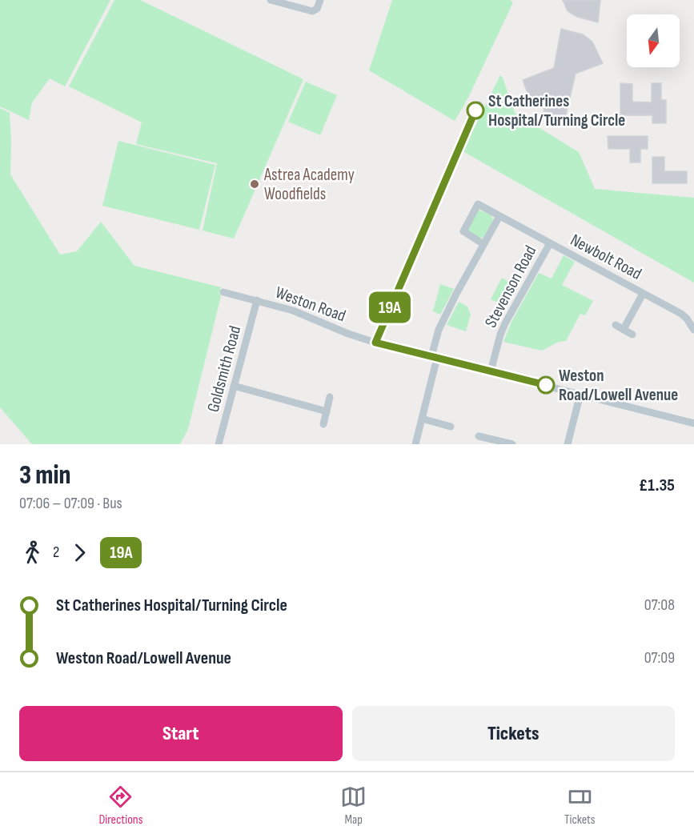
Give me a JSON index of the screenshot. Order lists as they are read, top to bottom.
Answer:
{
  "streets": {
    "street": [
      "Newbolt Road",
      "Stevenson Road",
      "Weston Road",
      "Goldsmith Road"
    ]
  },
  "crossings": [
    ["Newbolt Road", "Stevenson Road"],
    ["Stevenson Road", "Weston Road"],
    ["Weston Road", "Goldsmith Road"]
  ],
  "places": ["St Catherines Hospital/Turning Circle", "Astrea Academy Woodfields", "Weston Road/Lowell Avenue"],
  "lines": ["bus line 19A"],
  "north": "bottom",
  "page": {
    "on_map": "19A",
    "heading": ["3 min", "07:06 – 07:09 · Bus", "£1.35"],
    "legs": ["2", "19A"],
    "list": [
      {
        "name": "St Catherines Hospital/Turning Circle",
        "value": "07:08"
      },
      {
        "name": "Weston Road/Lowell Avenue",
        "value": "07:09"
      }
    ],
    "buttons": ["Start", "Tickets"],
    "tabs": ["Directions", "Map", "Tickets"]
  }
}
